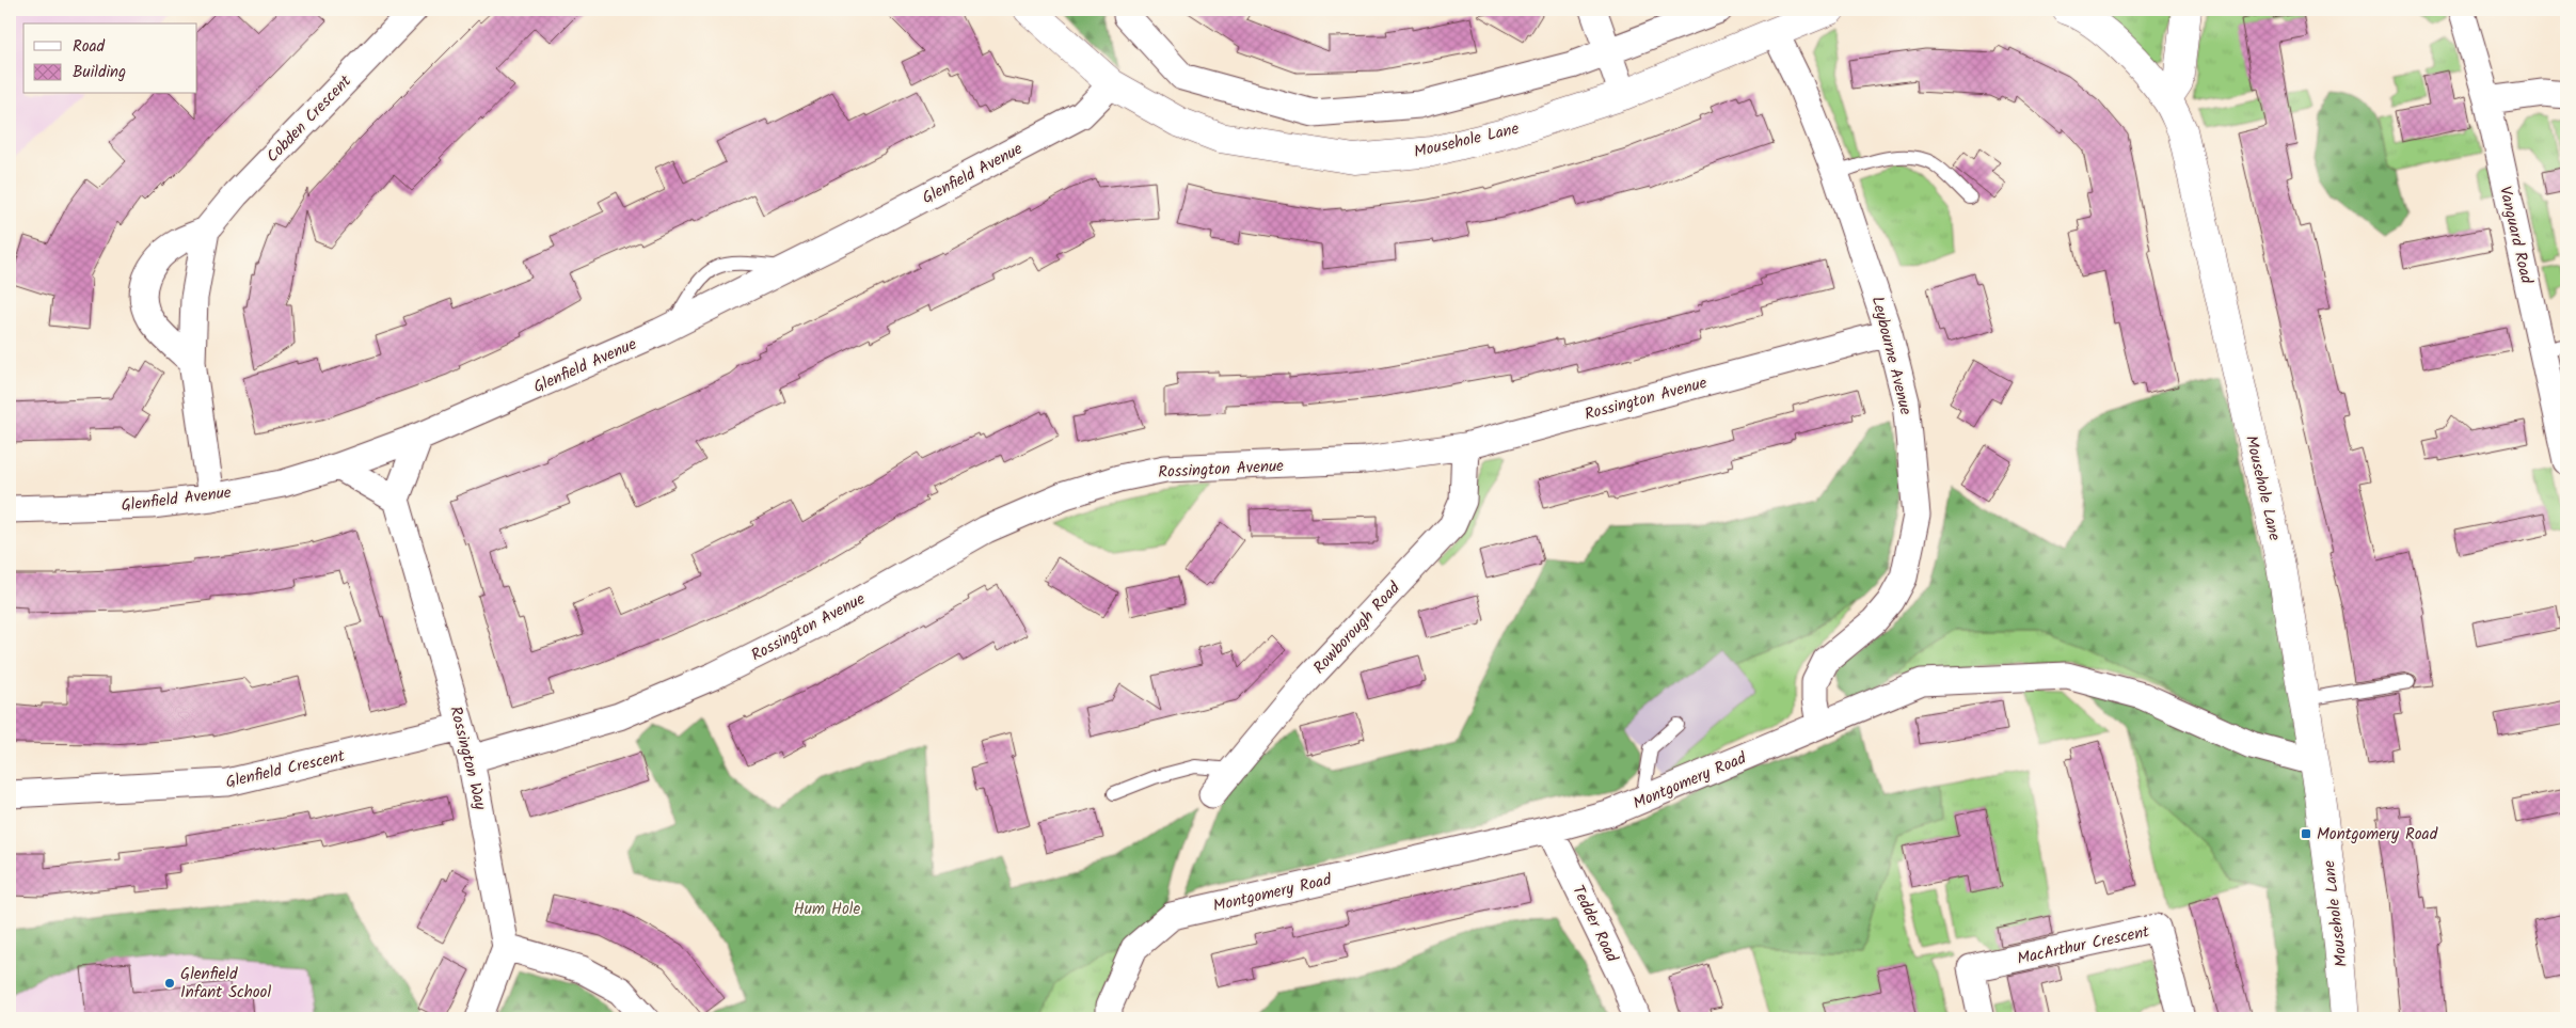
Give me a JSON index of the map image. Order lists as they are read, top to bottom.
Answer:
{
  "streets": {
    "street": [
      "Cobden Crescent",
      "Mousehole Lane",
      "Glenfield Avenue",
      "Vanguard Road",
      "Leybourne Avenue",
      "Rossington Avenue",
      "Rowborough Road",
      "Rossington Way",
      "Glenfield Crescent",
      "Montgomery Road",
      "Tedder Road",
      "MacArthur Crescent"
    ]
  },
  "crossings": [
    ["Cobden Crescent", "Glenfield Avenue"],
    ["Mousehole Lane", "Glenfield Avenue"],
    ["Mousehole Lane", "Leybourne Avenue"],
    ["Mousehole Lane", "Montgomery Road"],
    ["Leybourne Avenue", "Rossington Avenue"],
    ["Leybourne Avenue", "Montgomery Road"],
    ["Rossington Avenue", "Rowborough Road"],
    ["Rossington Avenue", "Rossington Way"],
    ["Rossington Way", "Glenfield Crescent"],
    ["Montgomery Road", "Tedder Road"]
  ],
  "parks": ["Hum Hole"],
  "places": {
    "transit": ["Montgomery Road"],
    "other": ["Glenfield Infant School"]
  },
  "legend": ["Road", "Building"]
}
